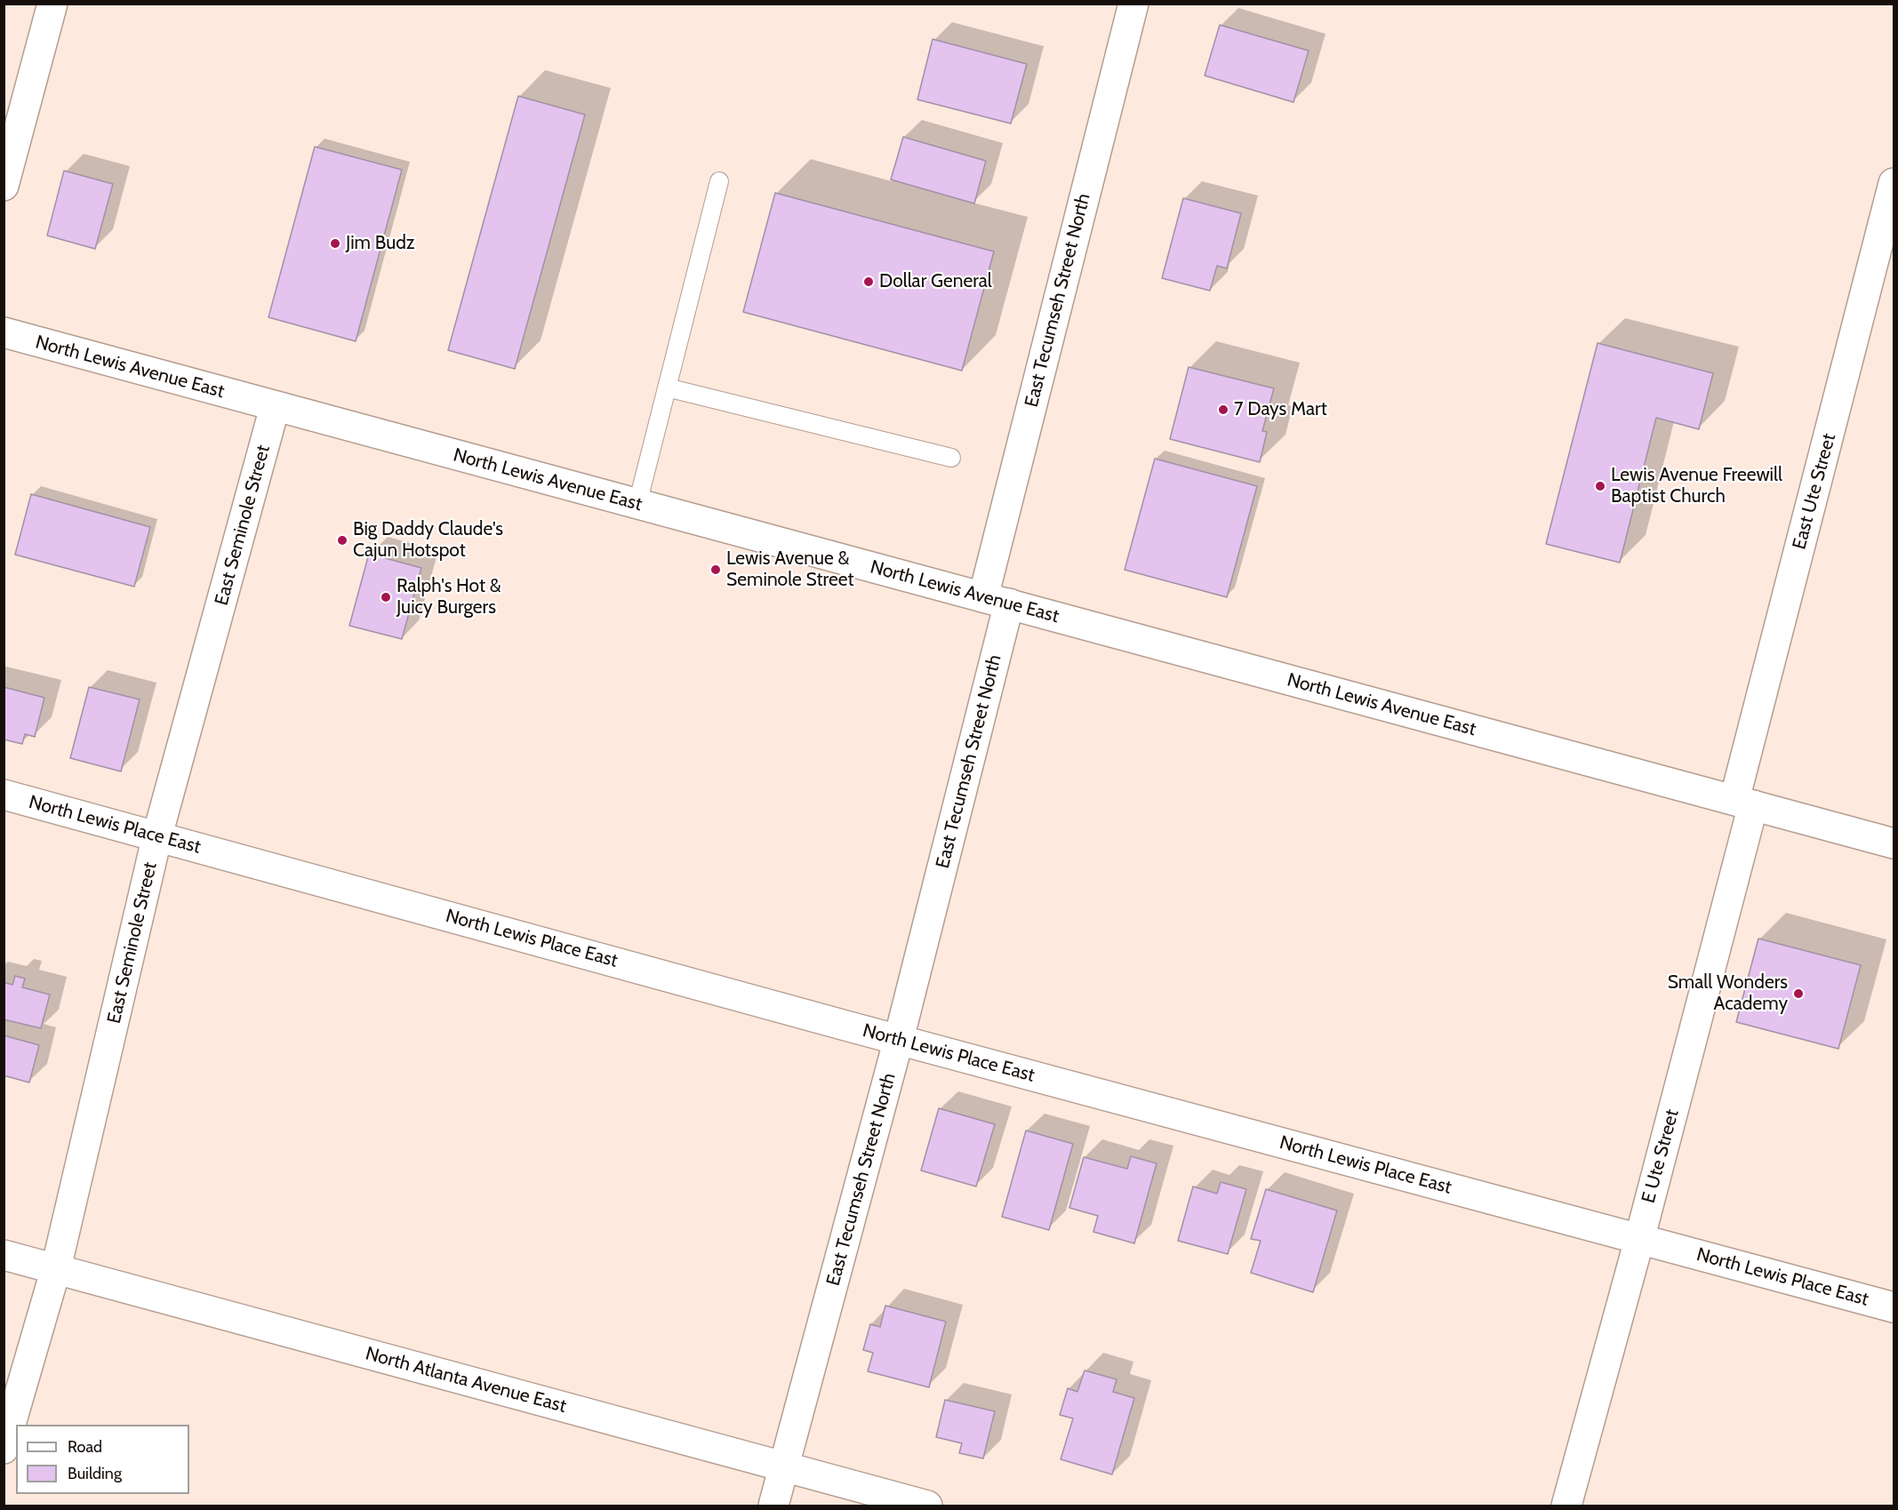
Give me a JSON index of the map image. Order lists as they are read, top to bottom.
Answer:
{
  "streets": {
    "street": [
      "East Tecumseh Street North",
      "North Lewis Avenue East",
      "East Ute Street",
      "East Seminole Street",
      "North Lewis Place East",
      "E Ute Street",
      "North Atlanta Avenue East"
    ]
  },
  "crossings": [
    ["East Tecumseh Street North", "North Lewis Avenue East"],
    ["East Tecumseh Street North", "North Lewis Place East"],
    ["East Tecumseh Street North", "North Atlanta Avenue East"],
    ["North Lewis Avenue East", "East Ute Street"],
    ["North Lewis Avenue East", "East Seminole Street"],
    ["North Lewis Avenue East", "E Ute Street"],
    ["East Ute Street", "E Ute Street"],
    ["East Seminole Street", "North Lewis Place East"],
    ["East Seminole Street", "North Atlanta Avenue East"],
    ["North Lewis Place East", "E Ute Street"]
  ],
  "places": [
    "Jim Budz",
    "Dollar General",
    "7 Days Mart",
    "Lewis Avenue Freewill Baptist Church",
    "Big Daddy Claude's Cajun Hotspot",
    "Lewis Avenue & Seminole Street",
    "Ralph's Hot & Juicy Burgers",
    "Small Wonders Academy"
  ],
  "legend": ["Road", "Building"]
}
